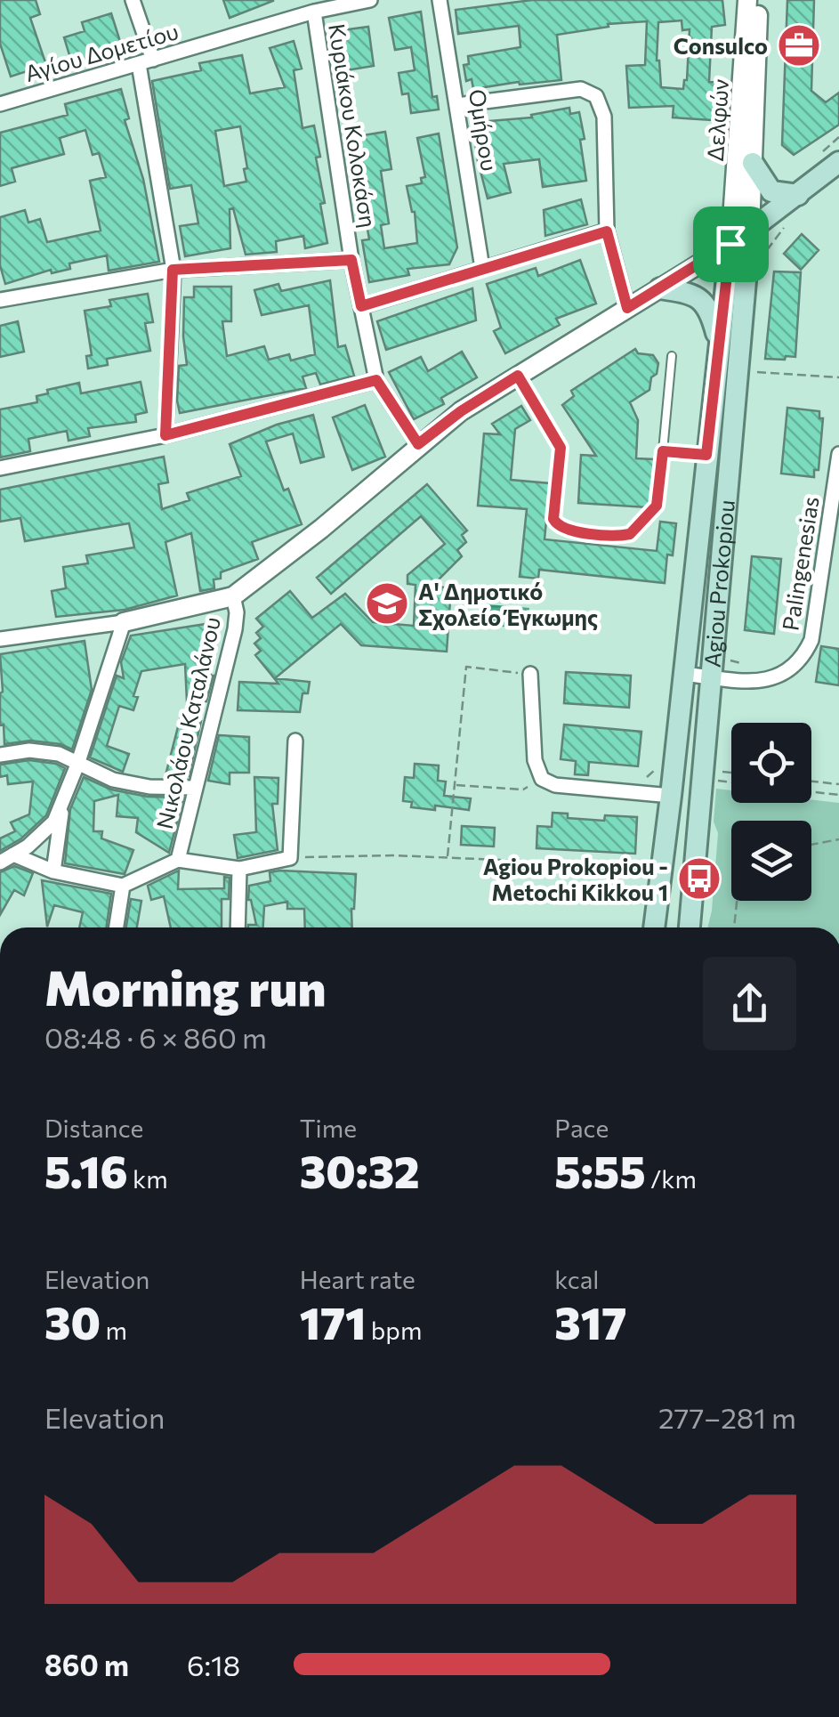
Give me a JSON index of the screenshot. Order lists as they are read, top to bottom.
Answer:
{
  "streets": {
    "main road": ["Agiou Prokopiou"],
    "street": [
      "Αγίου Δομετίου",
      "Δελφών",
      "Κυριάκου Κολοκάση",
      "Ομήρου",
      "Palingenesias",
      "Νικολάου Καταλάνου"
    ]
  },
  "crossings": [
    ["Αγίου Δομετίου", "Κυριάκου Κολοκάση"],
    ["Δελφών", "Agiou Prokopiou"],
    ["Palingenesias", "Agiou Prokopiou"]
  ],
  "places": {
    "office": ["Consulco"],
    "school or university": ["Α' Δημοτικό Σχολείο Έγκωμης"],
    "bus stop": ["Agiou Prokopiou - Metochi Kikkou 1"]
  },
  "page": {
    "heading": ["Morning run", "08:48 · 6 × 860 m"],
    "stats": [
      ["Distance", "5.16 km"],
      ["Time", "30:32"],
      ["Pace", "5:55 /km"],
      ["Elevation", "30 m"],
      ["Heart rate", "171 bpm"],
      ["kcal", "317"]
    ],
    "chart": ["Elevation", "277–281 m"],
    "list": [
      {
        "name": "860 m",
        "note": "6:18"
      }
    ]
  }
}
